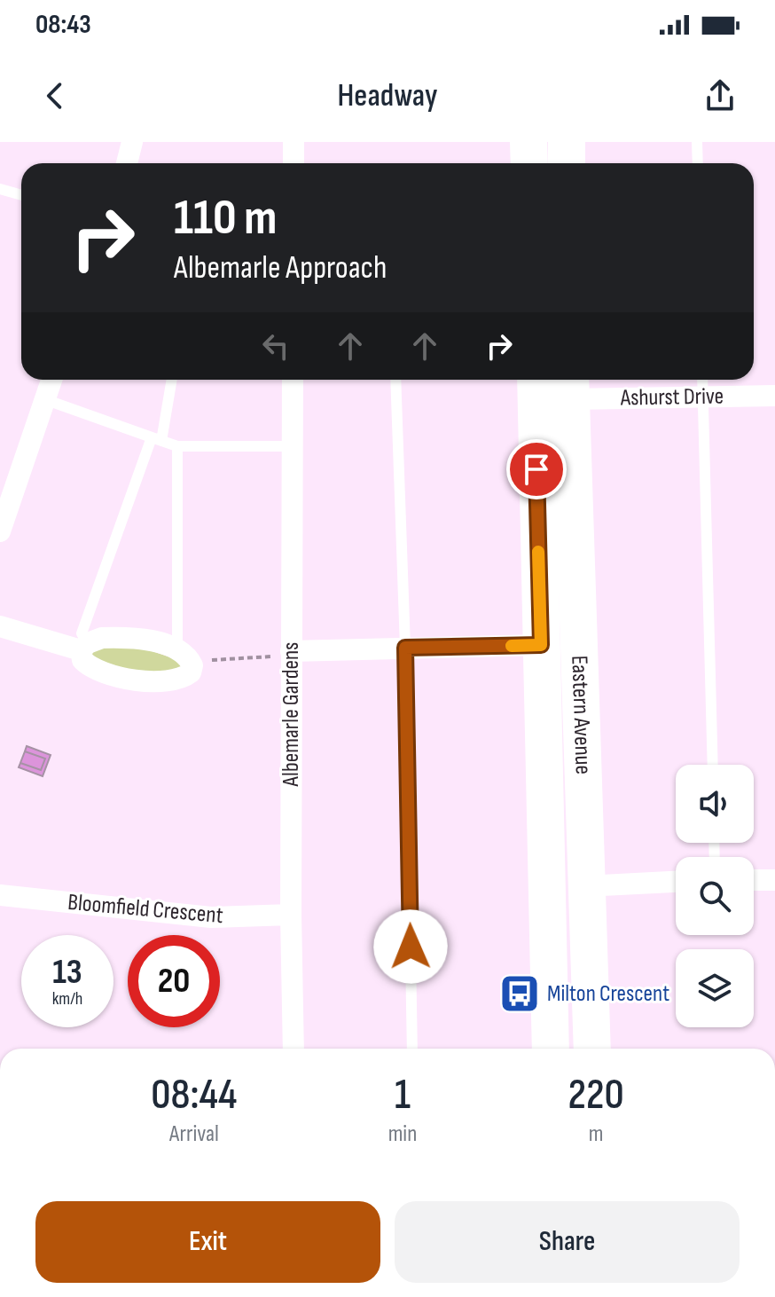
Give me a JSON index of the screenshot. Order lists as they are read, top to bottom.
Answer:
{
  "streets": {
    "highway": ["Eastern Avenue"],
    "street": ["Ashurst Drive", "Albemarle Gardens", "Bloomfield Crescent"]
  },
  "crossings": [
    ["Ashurst Drive", "Eastern Avenue"],
    ["Albemarle Gardens", "Bloomfield Crescent"]
  ],
  "places": {
    "bus stop": ["Milton Crescent"]
  },
  "page": {
    "status": "08:43",
    "header": "Headway",
    "turn": ["110 m", "Albemarle Approach"],
    "speed": "13 km/h",
    "limit": "20",
    "eta": [
      "08:44",
      "Arrival",
      "1",
      "min",
      "220",
      "m"
    ],
    "buttons": ["Exit", "Share"]
  }
}
